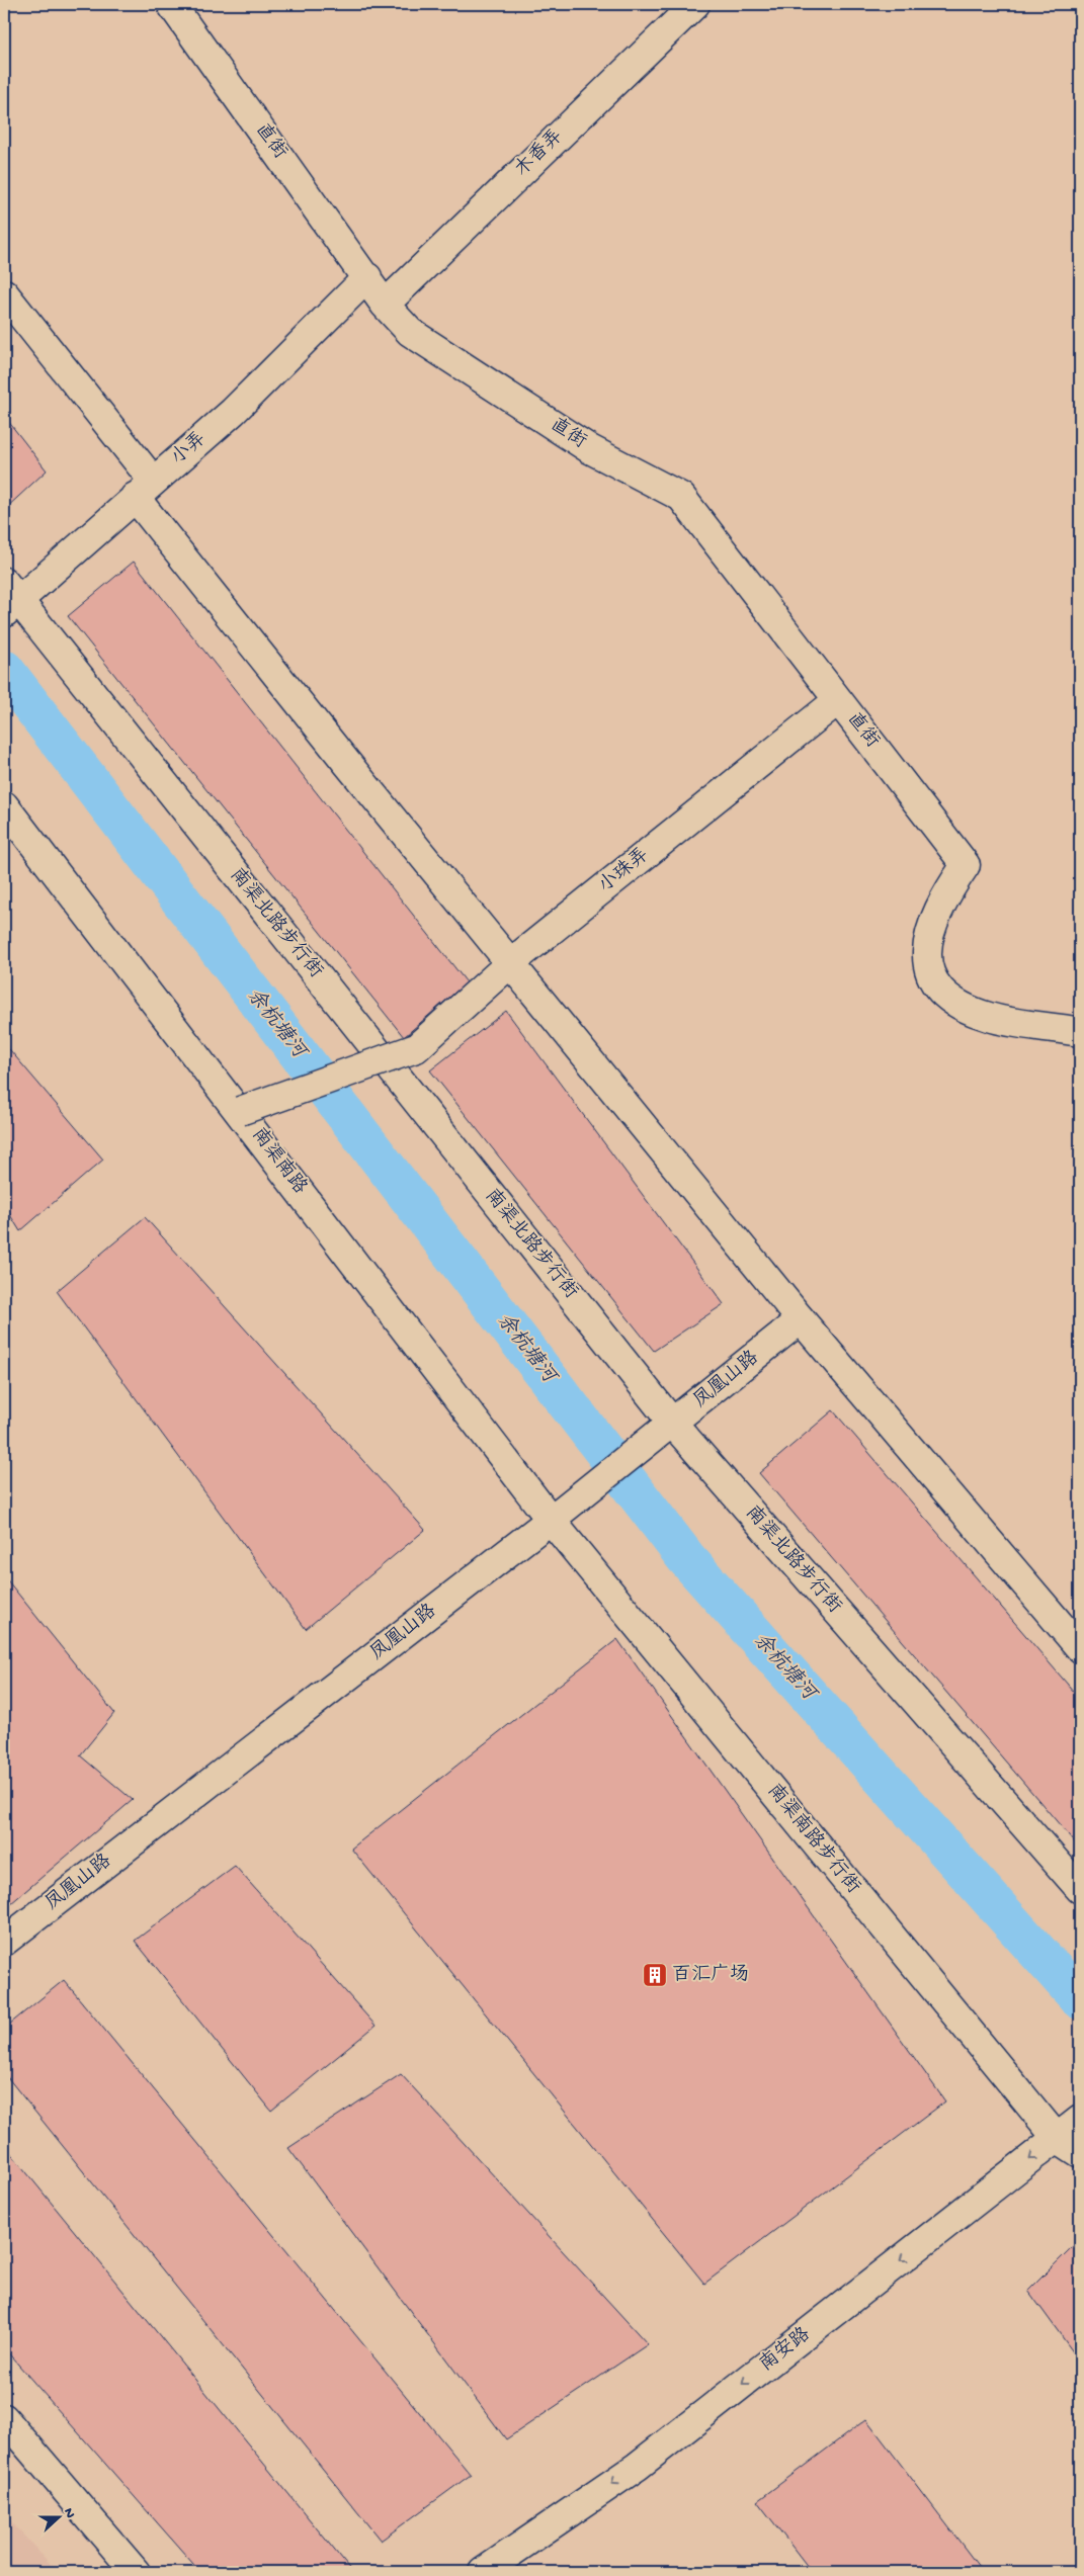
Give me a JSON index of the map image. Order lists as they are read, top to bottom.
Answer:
{
  "streets": {
    "street": [
      "直街",
      "木香弄",
      "小弄",
      "小珠弄",
      "南渠北路步行街",
      "南渠南路",
      "凤凰山路",
      "南渠南路步行街",
      "南安路"
    ]
  },
  "crossings": [
    ["直街", "木香弄"],
    ["直街", "小弄"],
    ["直街", "小珠弄"],
    ["小弄", "南渠北路步行街"],
    ["小珠弄", "南渠南路"],
    ["南渠北路步行街", "凤凰山路"],
    ["南渠南路", "凤凰山路"],
    ["南渠南路", "南渠南路步行街"],
    ["凤凰山路", "南渠南路步行街"],
    ["南渠南路步行街", "南安路"]
  ],
  "one_way": ["南安路"],
  "water": ["余杭塘河"],
  "places": {
    "building": ["百汇广场"]
  },
  "north": "right"
}
